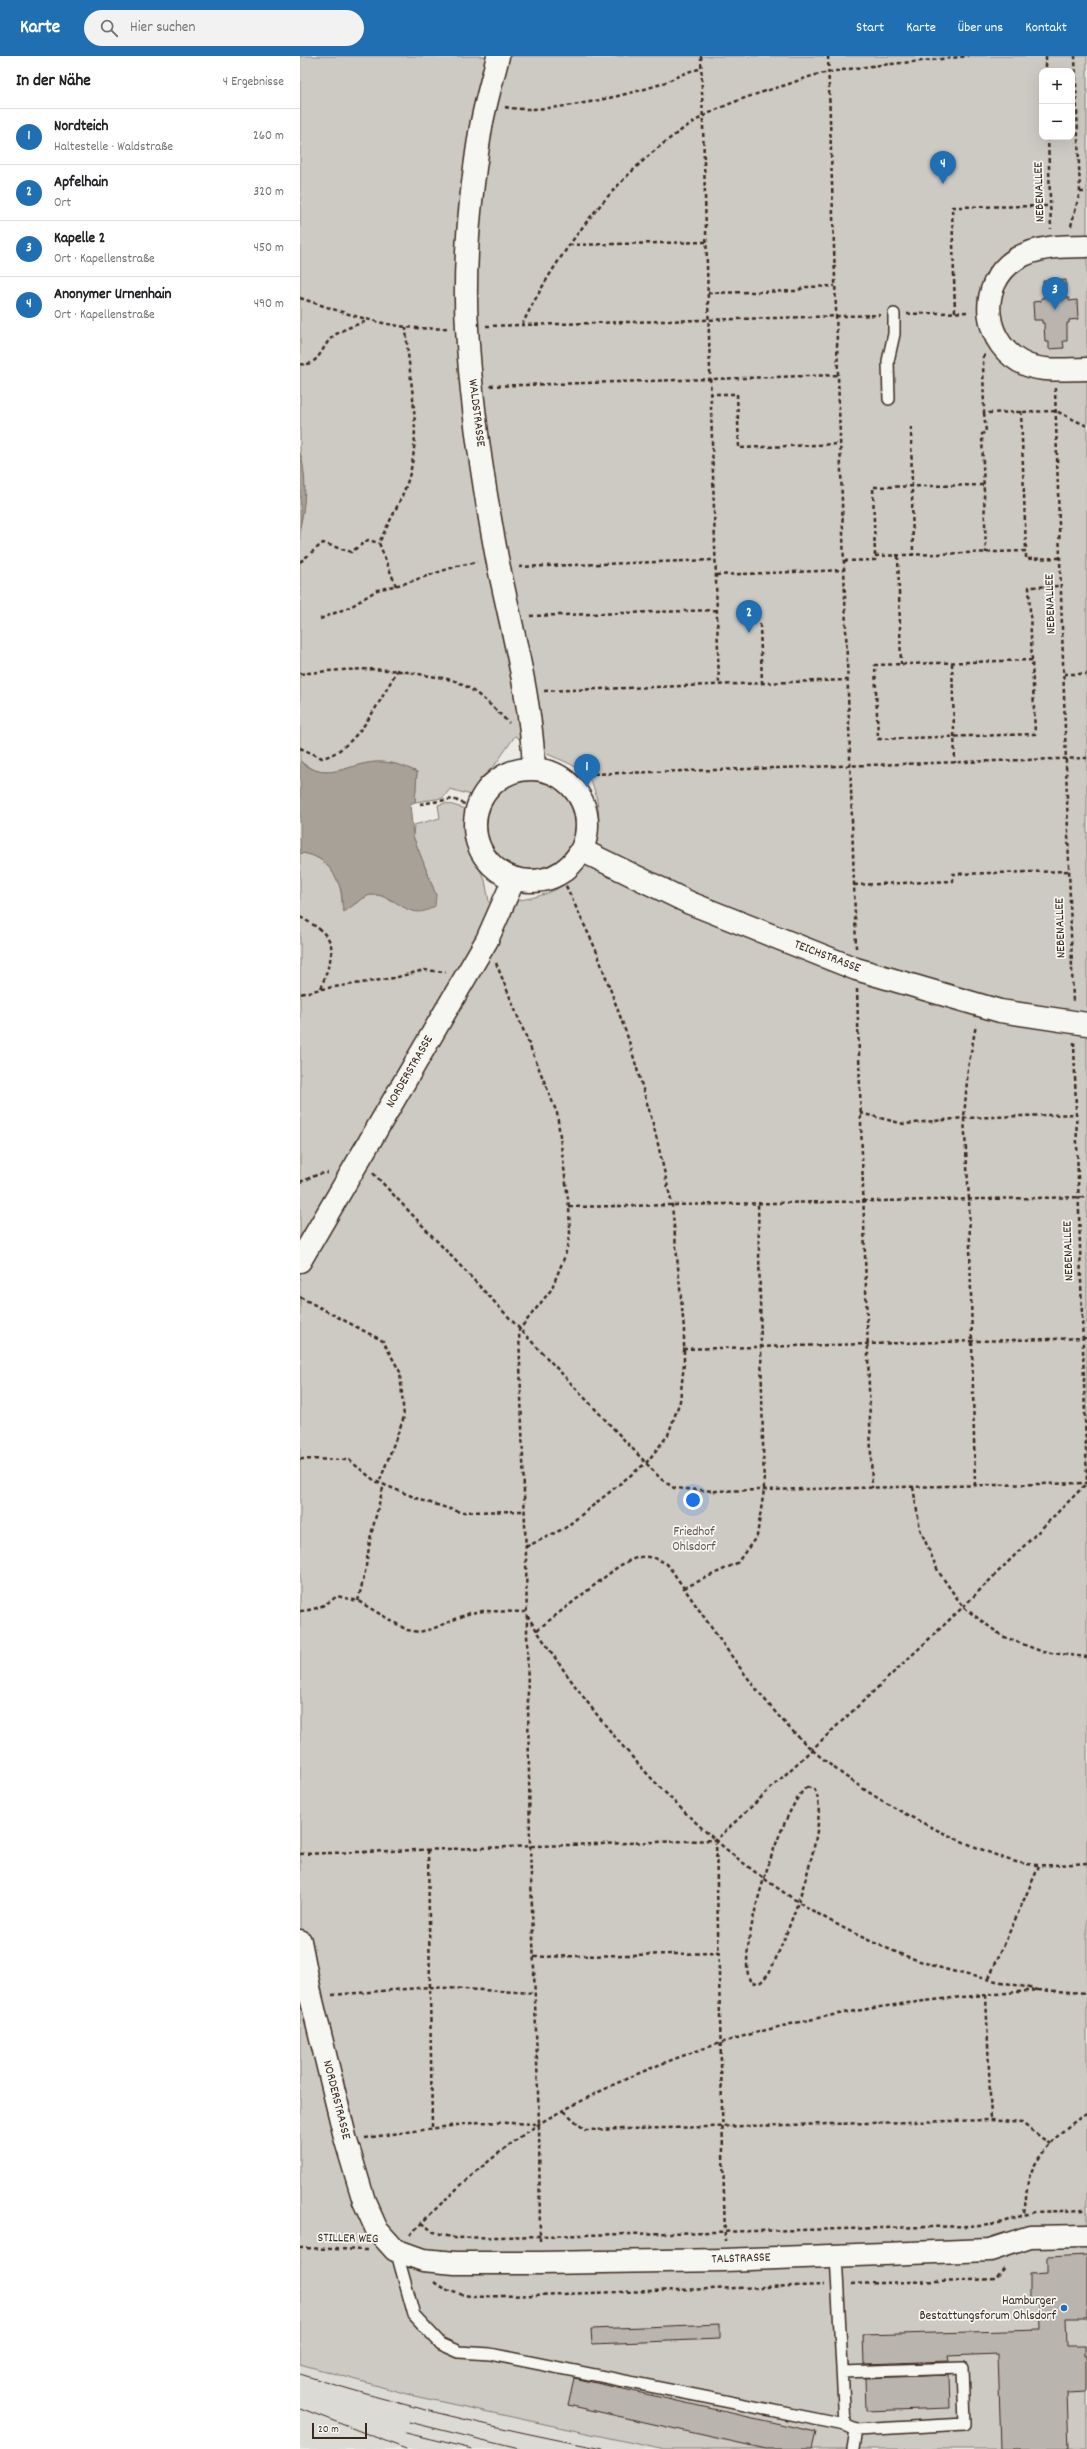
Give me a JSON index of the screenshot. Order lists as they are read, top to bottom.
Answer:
{
  "streets": {
    "street": [
      "WALDSTRASSE",
      "TEICHSTRASSE",
      "NORDERSTRASSE",
      "TALSTRASSE"
    ],
    "path": ["NEBENALLEE", "STILLER WEG"]
  },
  "crossings": [
    ["NEBENALLEE", "TEICHSTRASSE"],
    ["WALDSTRASSE", "TEICHSTRASSE"],
    ["WALDSTRASSE", "NORDERSTRASSE"],
    ["TEICHSTRASSE", "NORDERSTRASSE"],
    ["NORDERSTRASSE", "STILLER WEG"],
    ["NORDERSTRASSE", "TALSTRASSE"],
    ["STILLER WEG", "TALSTRASSE"]
  ],
  "parks": ["Friedhof Ohlsdorf"],
  "places": ["Hamburger Bestattungsforum Ohlsdorf"],
  "scale_bar": "20 m",
  "page": {
    "header": "Karte",
    "search": "Hier suchen",
    "nav": [
      "Start",
      "Karte",
      "Über uns",
      "Kontakt"
    ],
    "heading": ["In der Nähe", "4 Ergebnisse"],
    "map_buttons": ["+", "−"],
    "list": [
      {
        "mark": "1",
        "name": "Nordteich",
        "note": "Haltestelle · Waldstraße",
        "value": "260 m"
      },
      {
        "mark": "2",
        "name": "Apfelhain",
        "note": "Ort",
        "value": "320 m"
      },
      {
        "mark": "3",
        "name": "Kapelle 2",
        "note": "Ort · Kapellenstraße",
        "value": "450 m"
      },
      {
        "mark": "4",
        "name": "Anonymer Urnenhain",
        "note": "Ort · Kapellenstraße",
        "value": "490 m"
      }
    ],
    "pins": [
      "4",
      "3",
      "2",
      "1"
    ],
    "scale": "20 m"
  }
}
